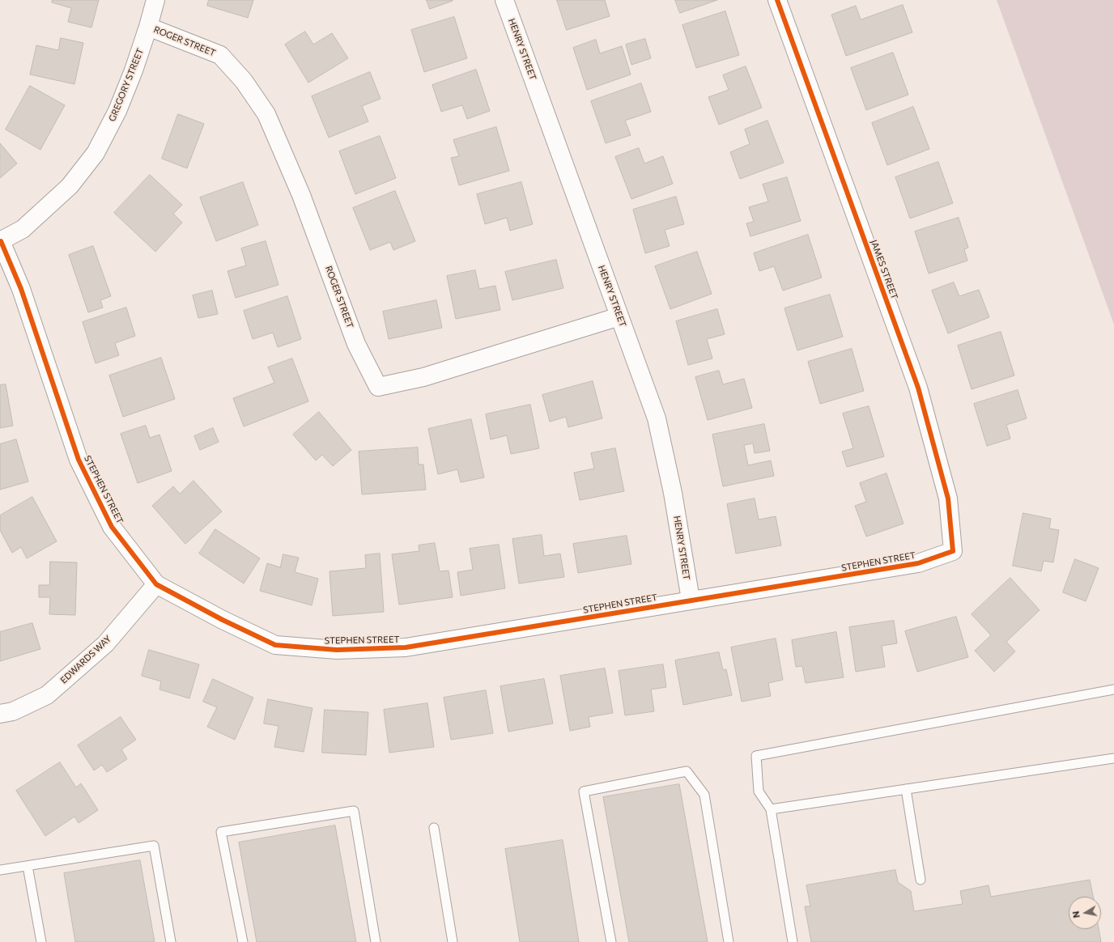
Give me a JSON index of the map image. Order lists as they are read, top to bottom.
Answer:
{
  "streets": {
    "street": [
      "ROGER STREET",
      "HENRY STREET",
      "GREGORY STREET",
      "JAMES STREET",
      "STEPHEN STREET",
      "EDWARDS WAY"
    ]
  },
  "crossings": [
    ["ROGER STREET", "HENRY STREET"],
    ["ROGER STREET", "GREGORY STREET"],
    ["HENRY STREET", "STEPHEN STREET"],
    ["GREGORY STREET", "STEPHEN STREET"],
    ["JAMES STREET", "STEPHEN STREET"],
    ["STEPHEN STREET", "EDWARDS WAY"]
  ],
  "north": "left"
}
